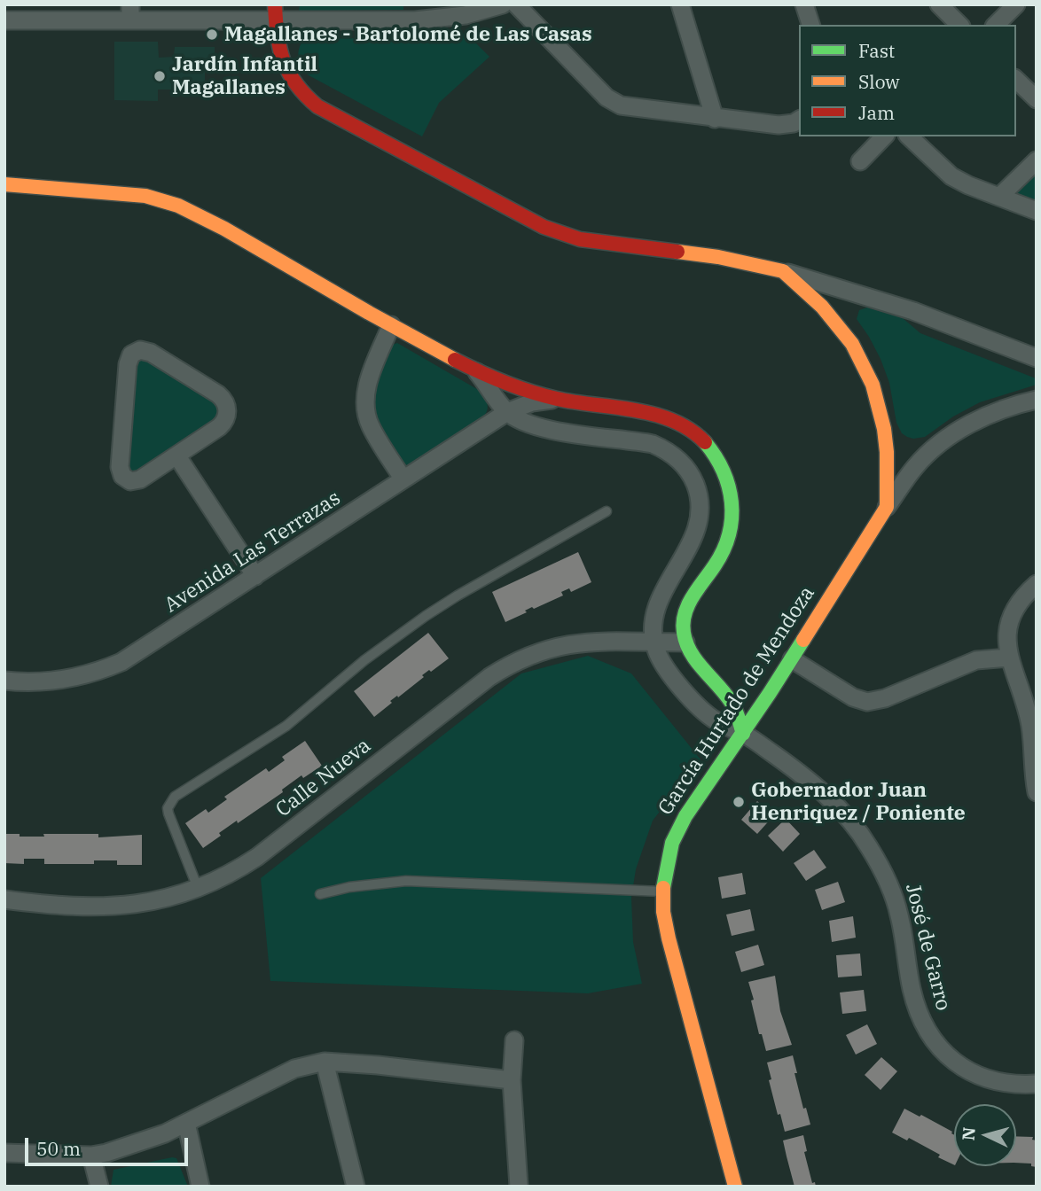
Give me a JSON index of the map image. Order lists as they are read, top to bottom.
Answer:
{
  "streets": {
    "street": [
      "Avenida Las Terrazas",
      "García Hurtado de Mendoza",
      "Calle Nueva",
      "José de Garro"
    ]
  },
  "crossings": [
    ["Avenida Las Terrazas", "García Hurtado de Mendoza"],
    ["Avenida Las Terrazas", "Calle Nueva"],
    ["Avenida Las Terrazas", "José de Garro"],
    ["García Hurtado de Mendoza", "José de Garro"]
  ],
  "places": ["Magallanes - Bartolomé de Las Casas", "Jardín Infantil Magallanes", "Gobernador Juan Henriquez / Poniente"],
  "legend": ["Fast", "Slow", "Jam"],
  "scale_bar": "50 m",
  "north": "left"
}
